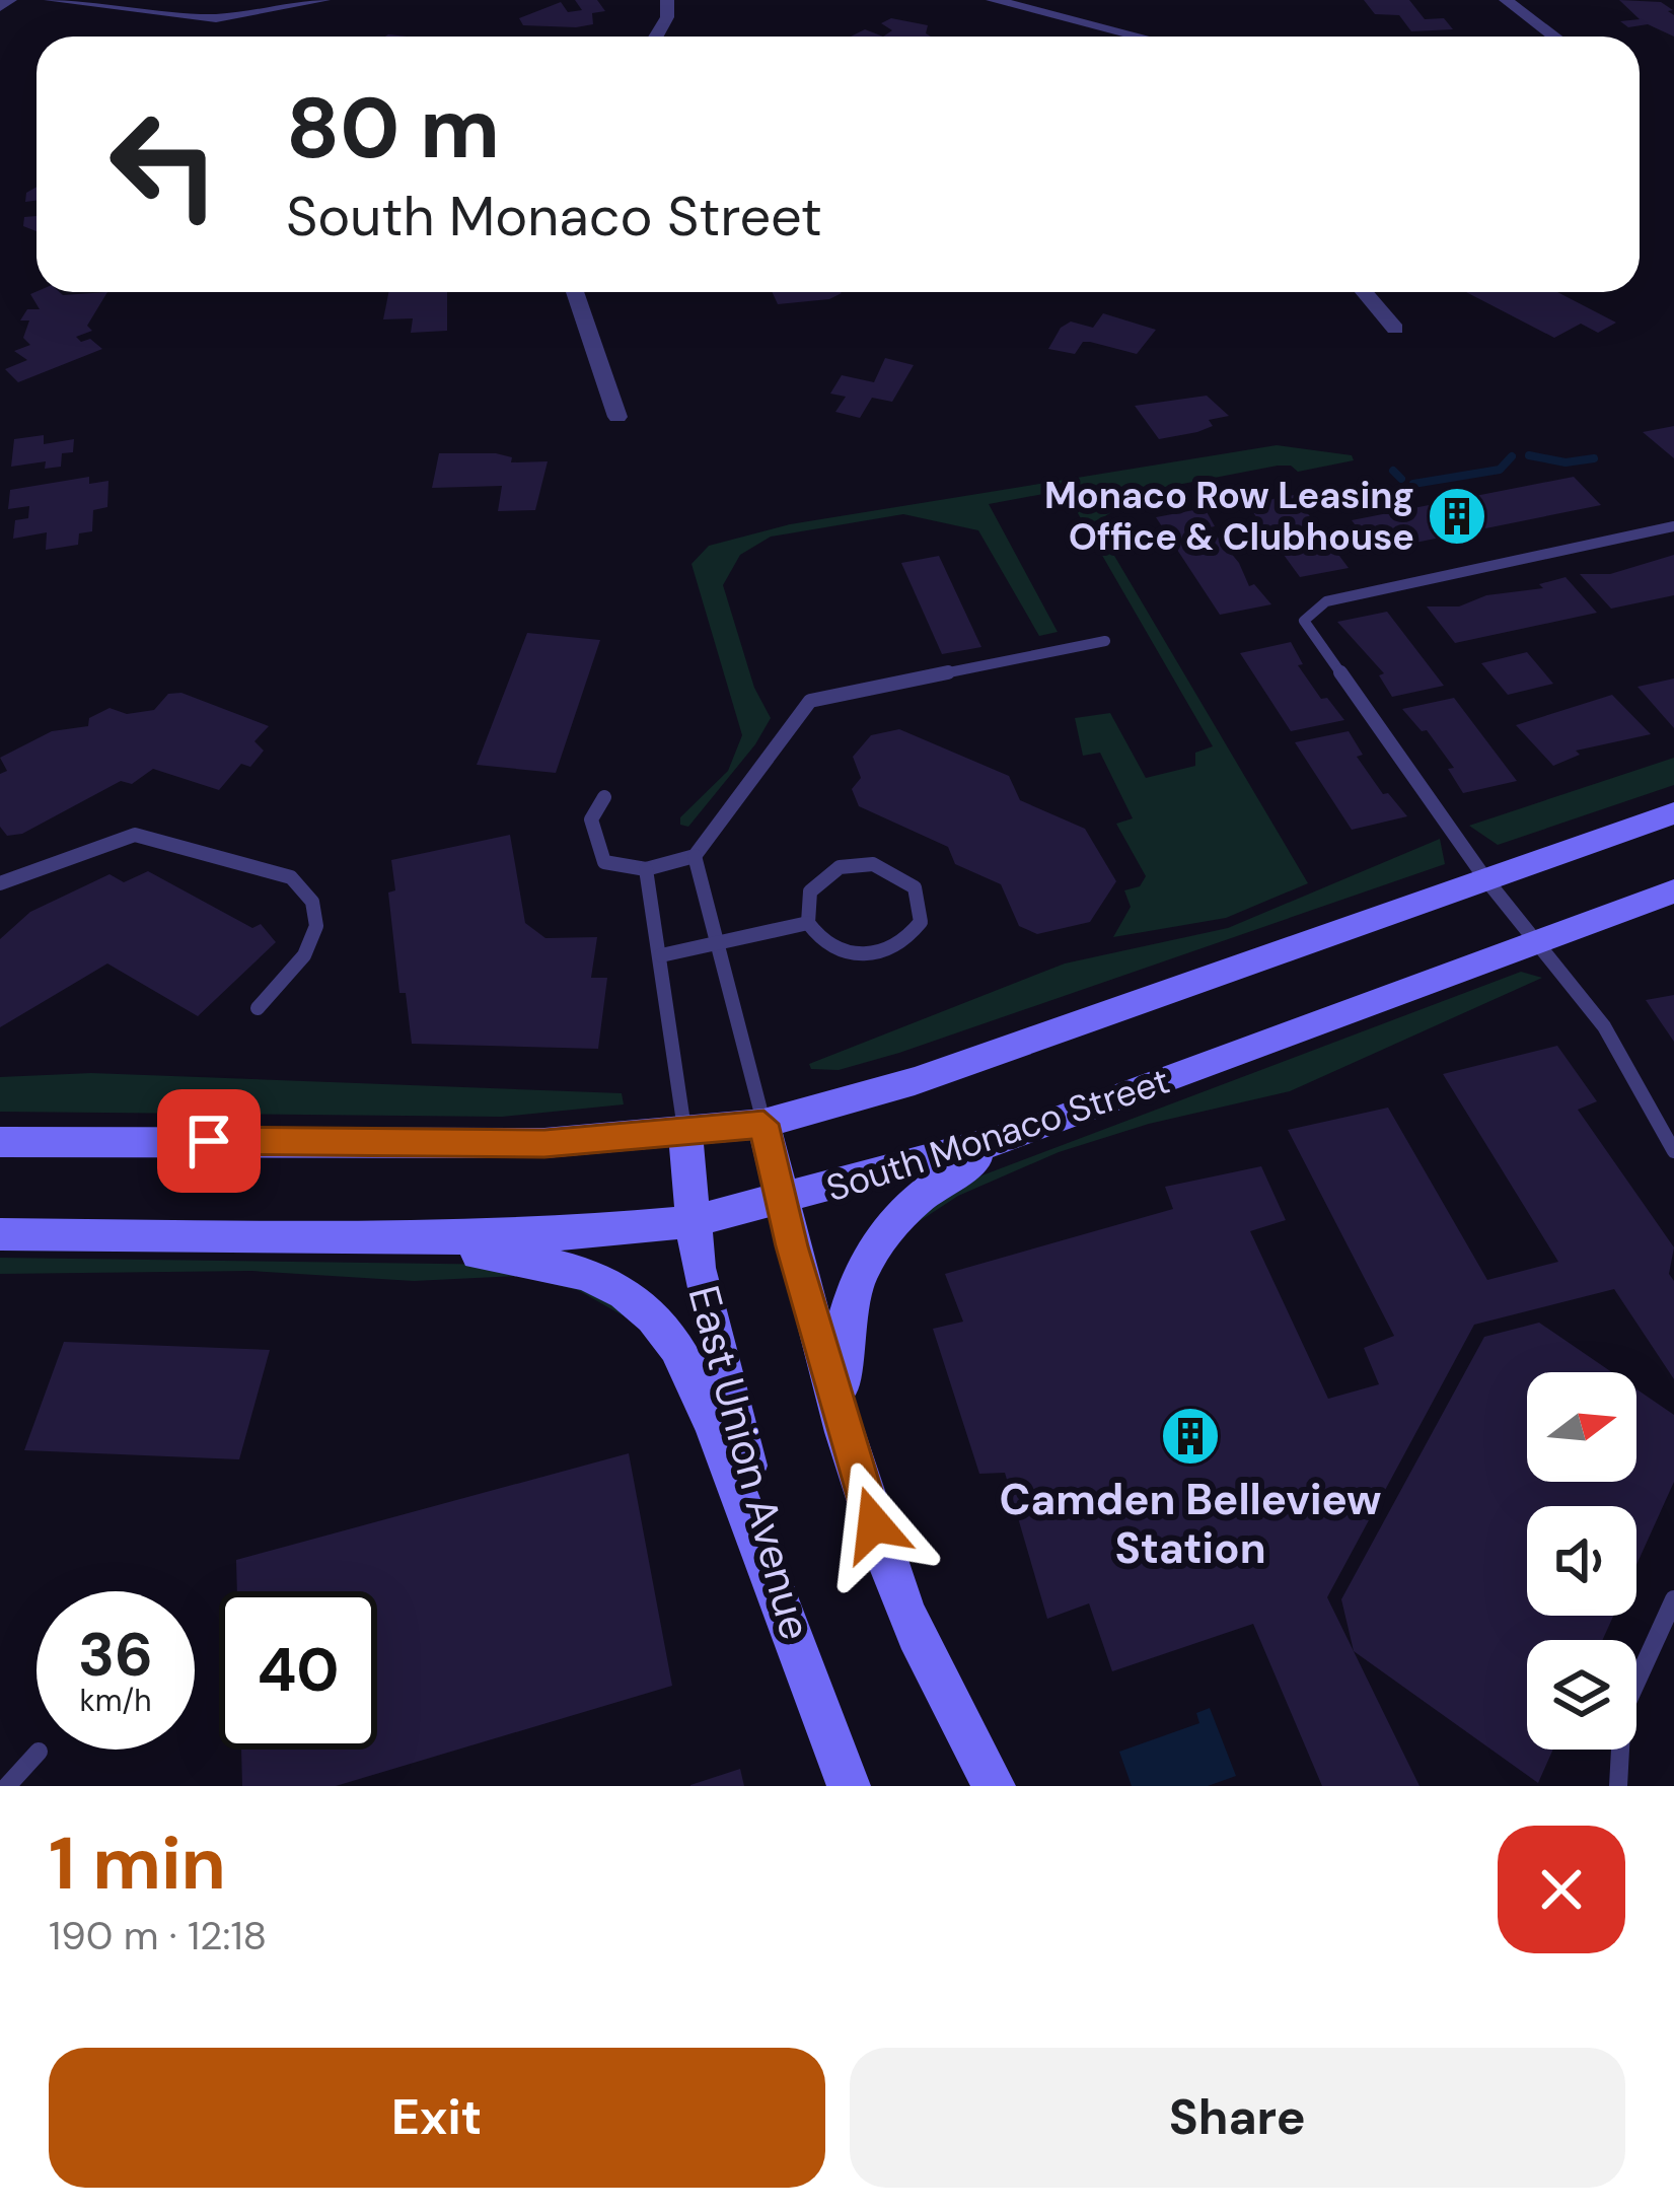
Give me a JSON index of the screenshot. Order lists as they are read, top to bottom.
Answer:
{
  "streets": {
    "main road": ["South Monaco Street", "East Union Avenue"]
  },
  "crossings": [
    ["South Monaco Street", "East Union Avenue"]
  ],
  "places": {
    "building": ["Monaco Row Leasing Office & Clubhouse", "Camden Belleview Station"]
  },
  "north": "right",
  "page": {
    "turn": ["80 m", "South Monaco Street"],
    "speed": "36 km/h",
    "limit": "40",
    "heading": ["1 min", "190 m · 12:18"],
    "buttons": ["Exit", "Share"]
  }
}
